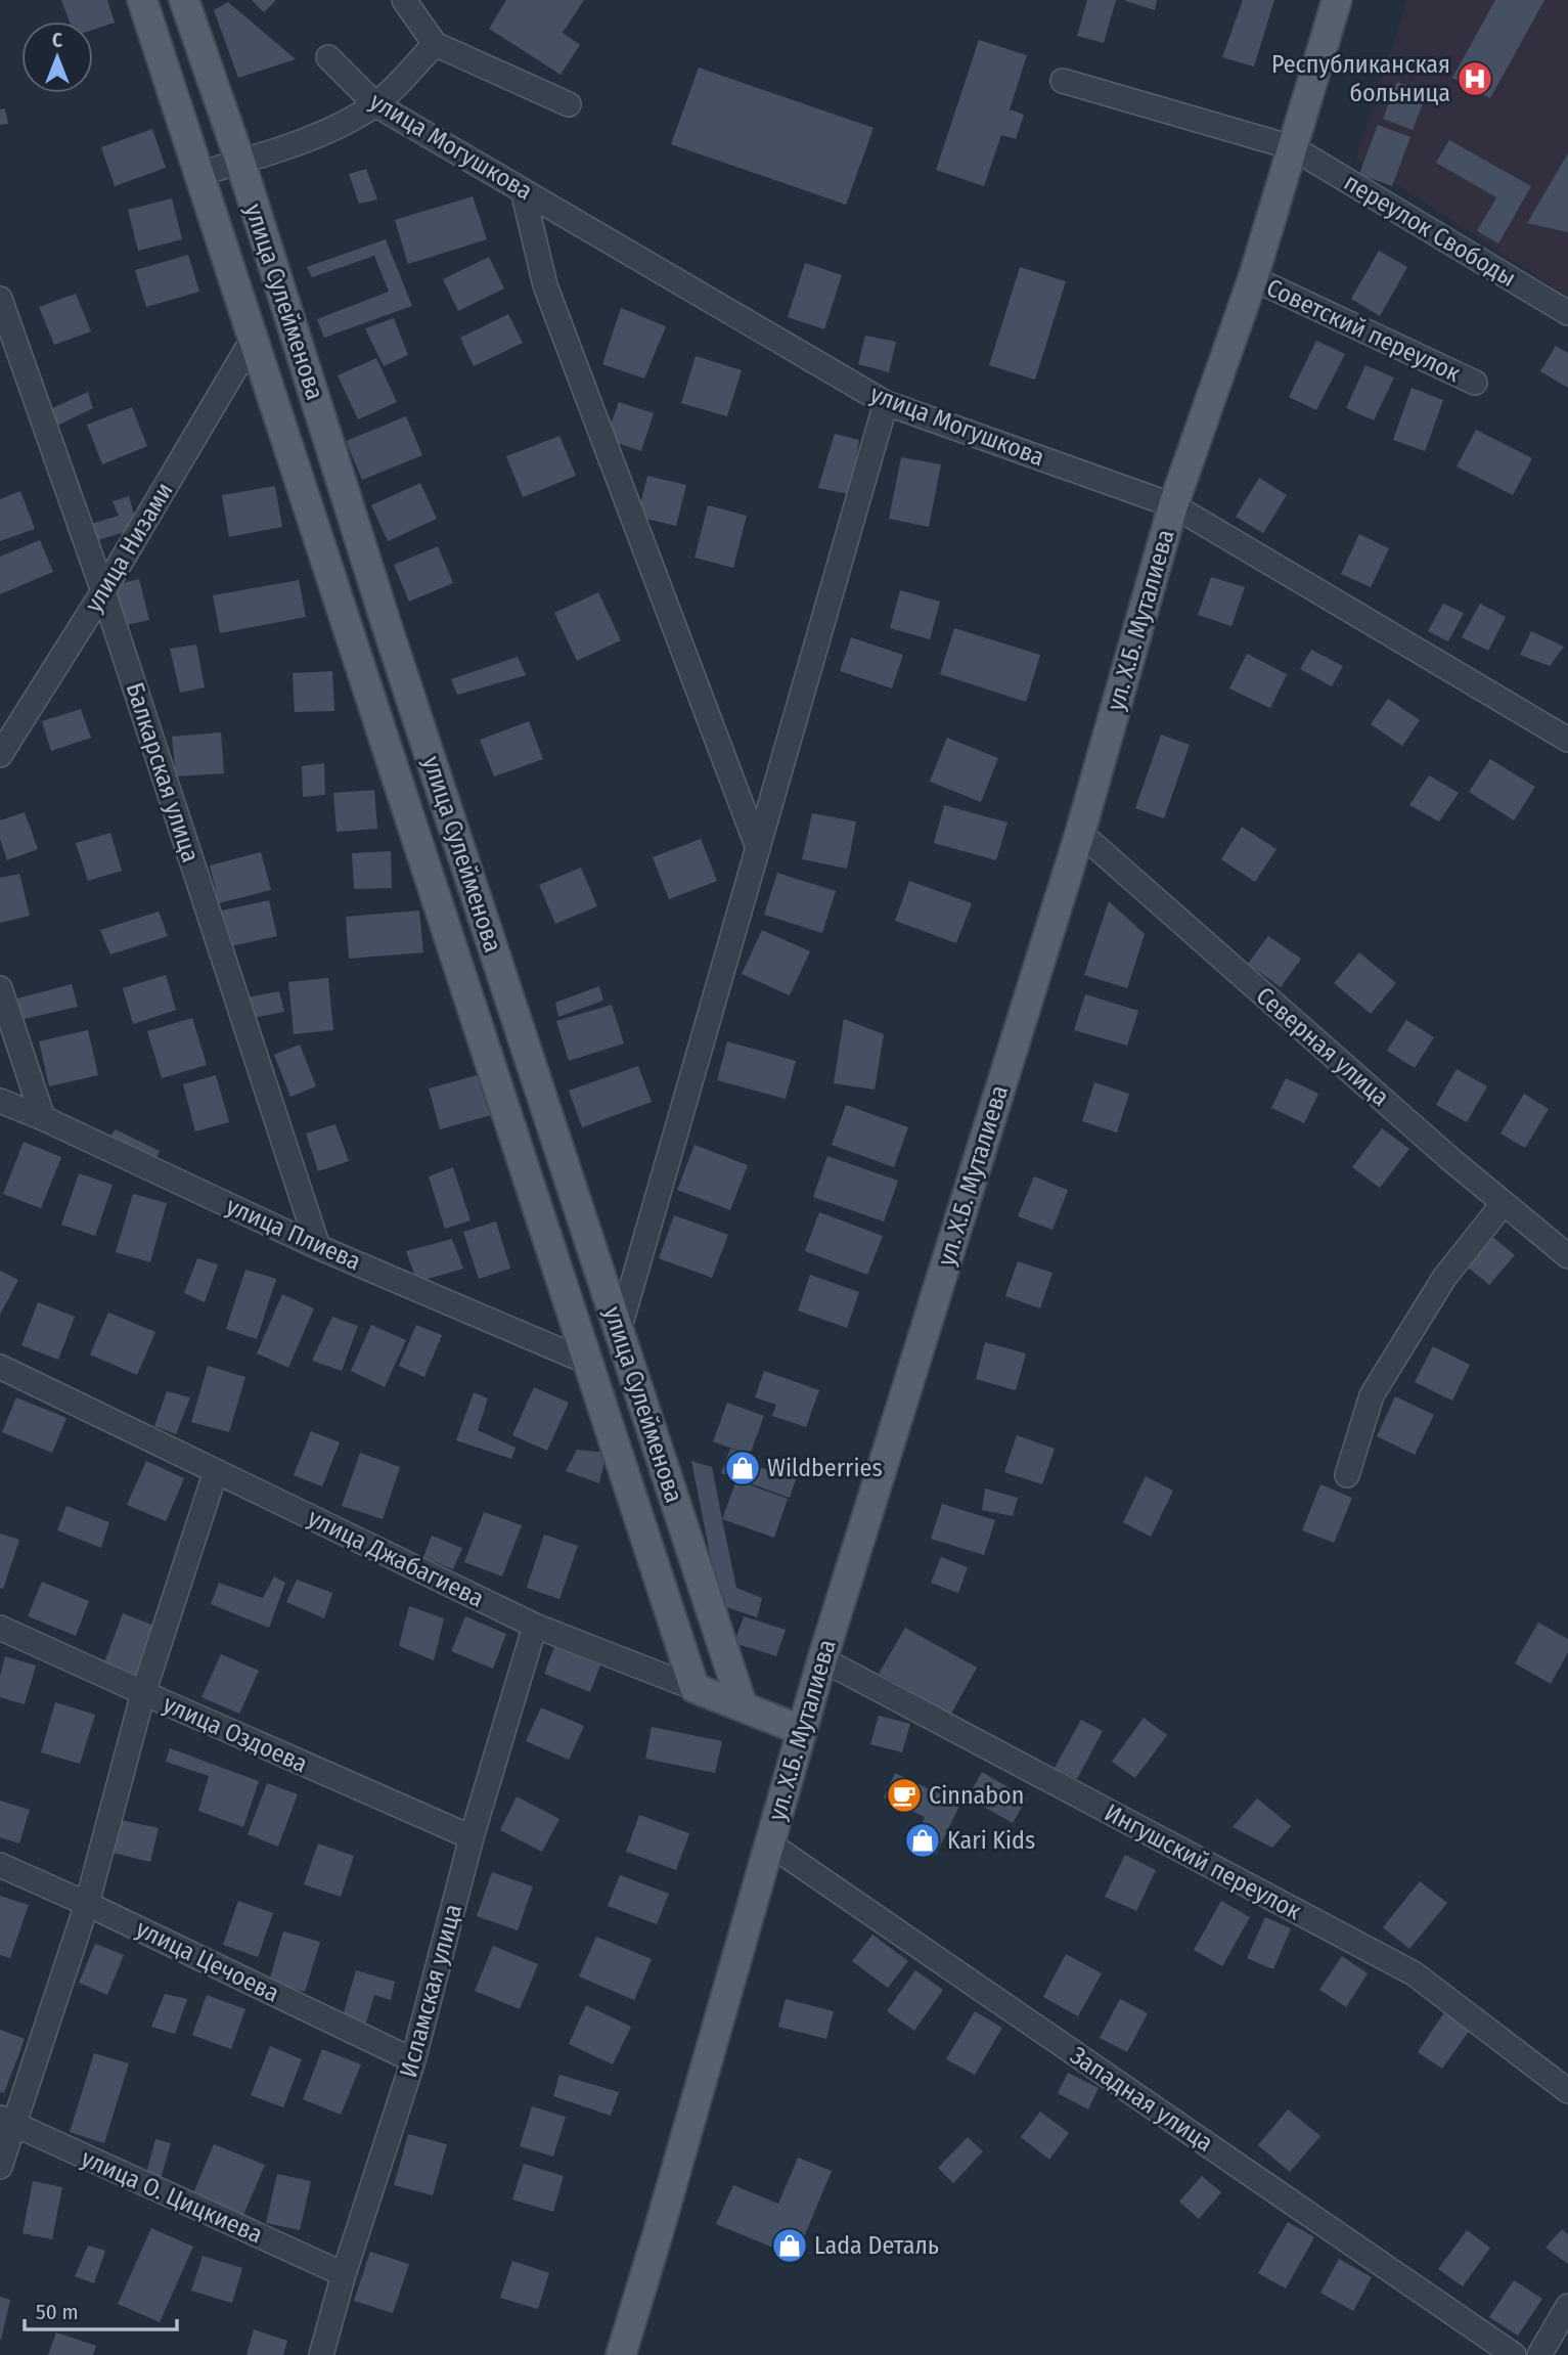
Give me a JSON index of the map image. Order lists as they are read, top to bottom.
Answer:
{
  "streets": {
    "main road": ["улица Сулейменова", "ул. Х.Б. Муталиева", "улица Джабагиева"],
    "street": [
      "улица Могушкова",
      "переулок Свободы",
      "Советский переулок",
      "улица Низами",
      "Балкарская улица",
      "Северная улица",
      "улица Плиева",
      "улица Оздоева",
      "Ингушский переулок",
      "улица Цечоева",
      "Исламская улица",
      "Западная улица",
      "улица О. Цицкиева"
    ]
  },
  "crossings": [
    ["улица Могушкова", "ул. Х.Б. Муталиева"],
    ["переулок Свободы", "ул. Х.Б. Муталиева"],
    ["улица Сулейменова", "улица Низами"],
    ["улица Сулейменова", "улица Плиева"],
    ["улица Сулейменова", "улица Джабагиева"],
    ["Советский переулок", "ул. Х.Б. Муталиева"],
    ["улица Низами", "Балкарская улица"],
    ["ул. Х.Б. Муталиева", "Северная улица"],
    ["ул. Х.Б. Муталиева", "улица Джабагиева"],
    ["ул. Х.Б. Муталиева", "Ингушский переулок"],
    ["ул. Х.Б. Муталиева", "Западная улица"],
    ["Балкарская улица", "улица Плиева"],
    ["улица Джабагиева", "Исламская улица"],
    ["улица Оздоева", "Исламская улица"],
    ["улица Цечоева", "Исламская улица"],
    ["Исламская улица", "улица О. Цицкиева"]
  ],
  "places": {
    "hospital": ["Республиканская больница"],
    "shop": ["Wildberries", "Kari Kids", "Lada Dеталь"],
    "cafe": ["Cinnabon"]
  },
  "scale_bar": "50 m",
  "north": "top"
}
